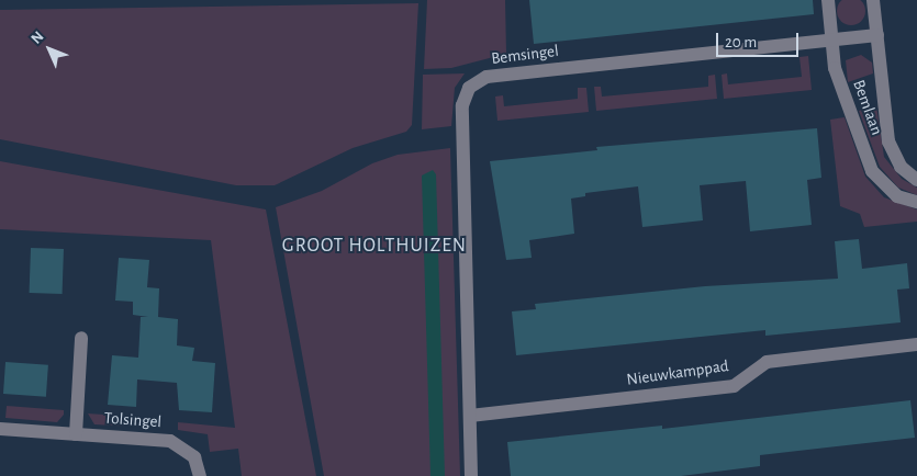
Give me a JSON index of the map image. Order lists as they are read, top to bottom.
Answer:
{
  "streets": {
    "street": [
      "Bemsingel",
      "Bemlaan",
      "Nieuwkamppad",
      "Tolsingel"
    ]
  },
  "crossings": [
    ["Bemsingel", "Bemlaan"],
    ["Bemsingel", "Nieuwkamppad"]
  ],
  "districts": ["GROOT HOLTHUIZEN"],
  "scale_bar": "20 m",
  "north": "top left"
}
